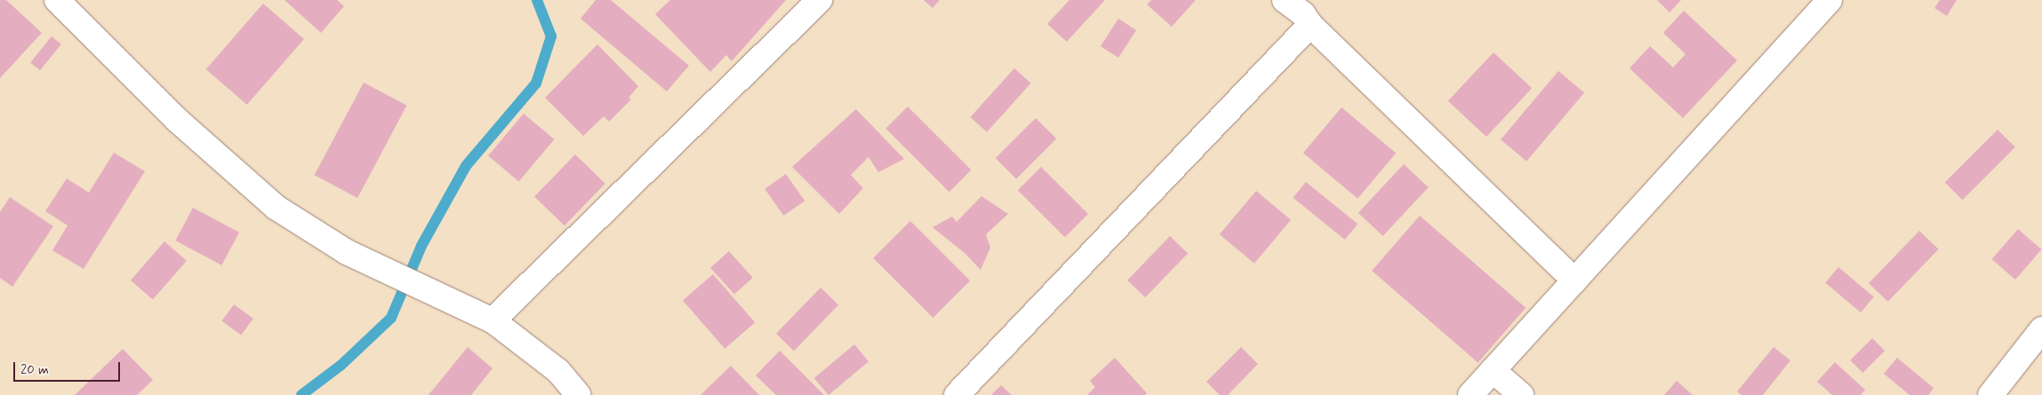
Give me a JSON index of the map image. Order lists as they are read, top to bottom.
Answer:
{
  "scale_bar": "20 m"
}
